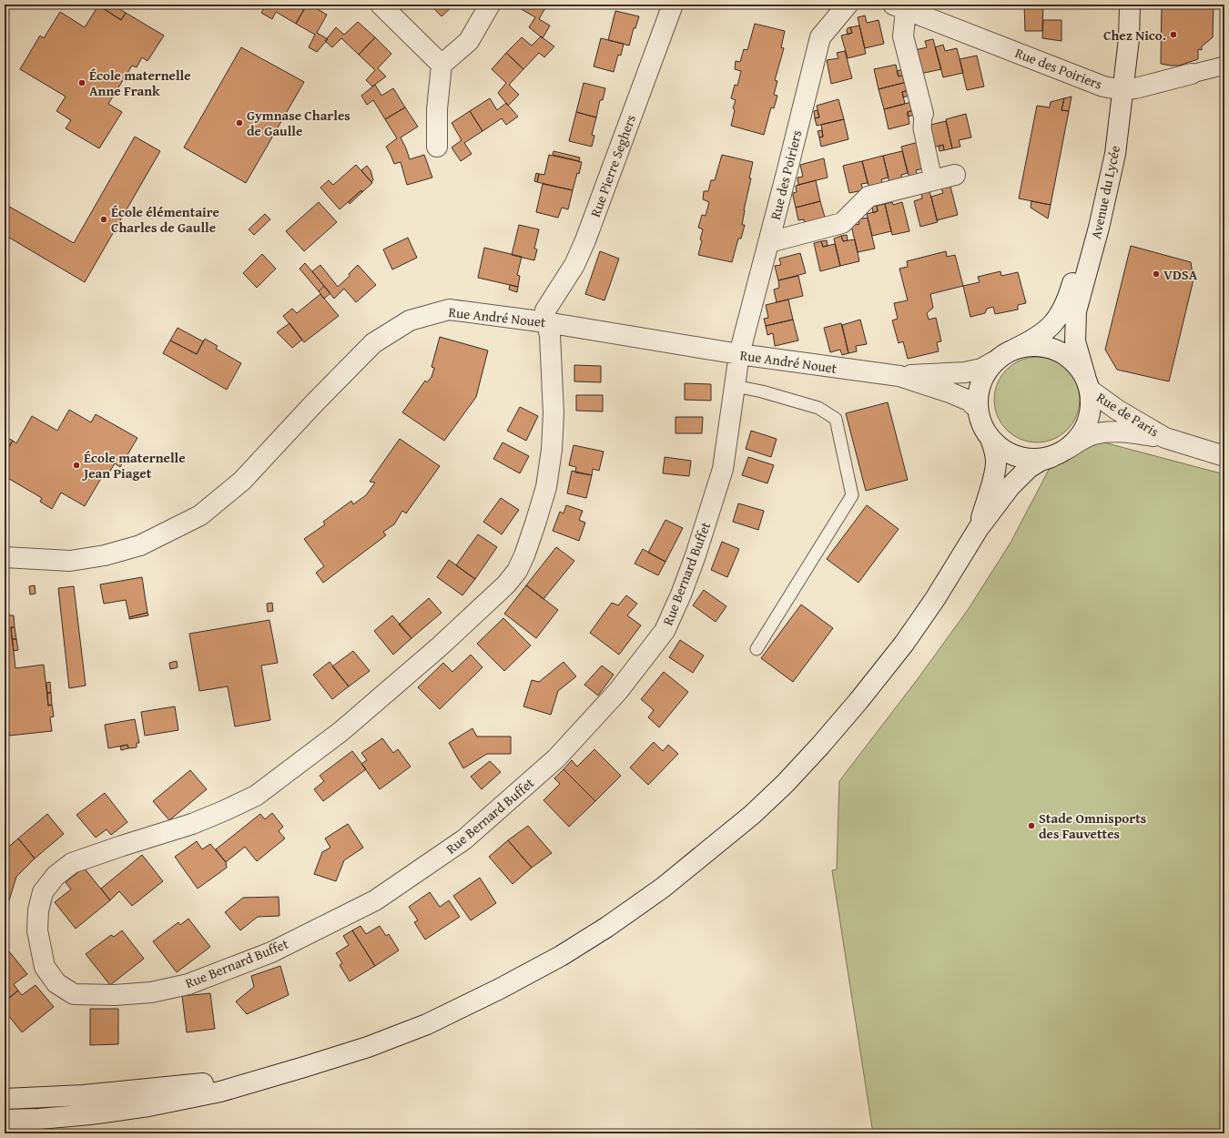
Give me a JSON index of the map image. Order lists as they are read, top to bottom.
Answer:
{
  "streets": {
    "street": [
      "Rue des Poiriers",
      "Rue Pierre Seghers",
      "Avenue du Lycée",
      "Rue André Nouet",
      "Rue de Paris",
      "Rue Bernard Buffet"
    ]
  },
  "crossings": [
    ["Rue des Poiriers", "Avenue du Lycée"],
    ["Rue des Poiriers", "Rue André Nouet"],
    ["Rue des Poiriers", "Rue Bernard Buffet"],
    ["Rue Pierre Seghers", "Rue André Nouet"],
    ["Rue Pierre Seghers", "Rue Bernard Buffet"],
    ["Avenue du Lycée", "Rue André Nouet"],
    ["Avenue du Lycée", "Rue de Paris"],
    ["Rue André Nouet", "Rue de Paris"],
    ["Rue André Nouet", "Rue Bernard Buffet"]
  ],
  "places": [
    "Chez Nico.",
    "École maternelle Anne Frank",
    "Gymnase Charles de Gaulle",
    "École élémentaire Charles de Gaulle",
    "VDSA",
    "École maternelle Jean Piaget",
    "Stade Omnisports des Fauvettes"
  ]
}
